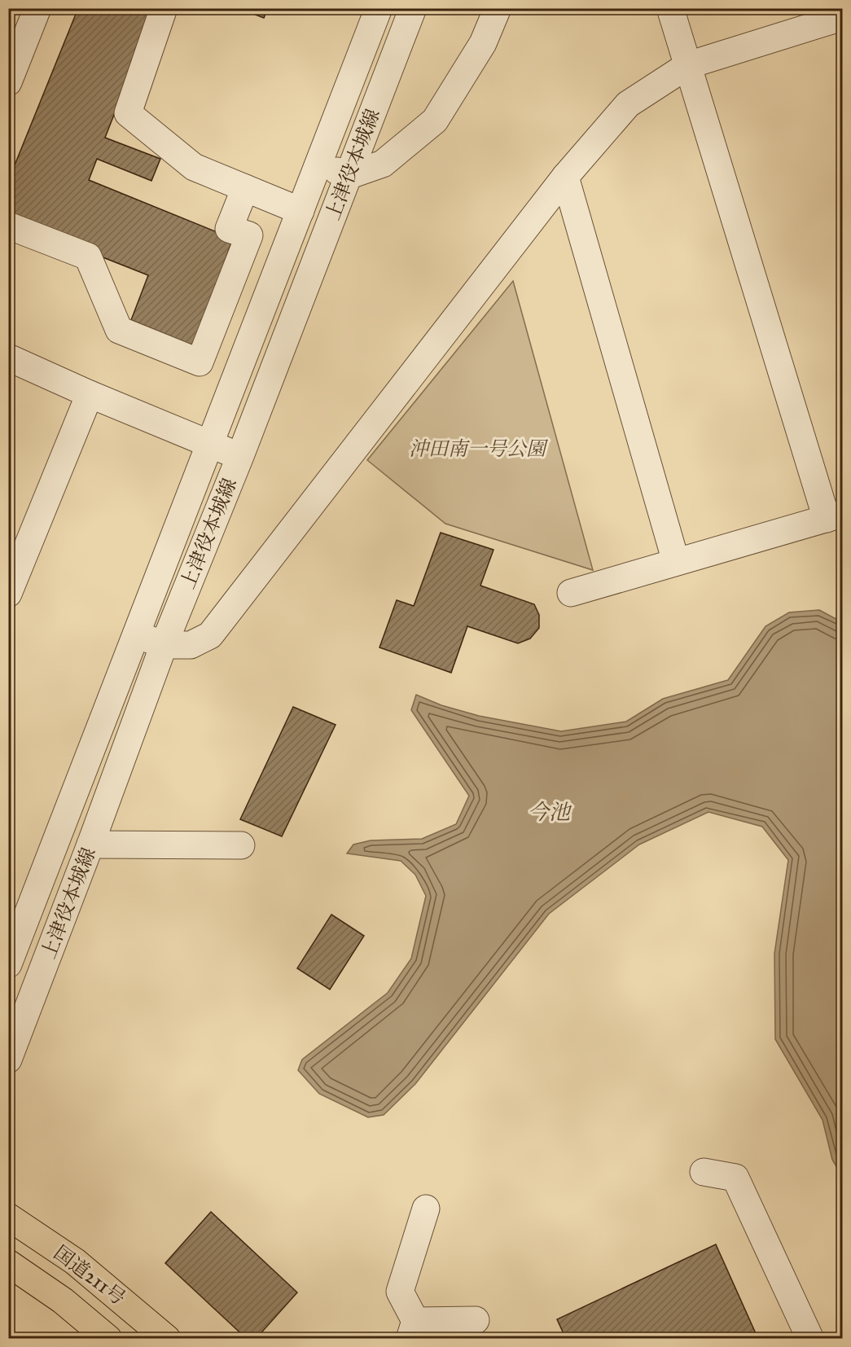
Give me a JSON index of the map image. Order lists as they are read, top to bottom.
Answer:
{
  "streets": {
    "highway": ["国道211号"],
    "street": ["上津役本城線"]
  },
  "water": ["今池"],
  "parks": ["沖田南一号公園"]
}
